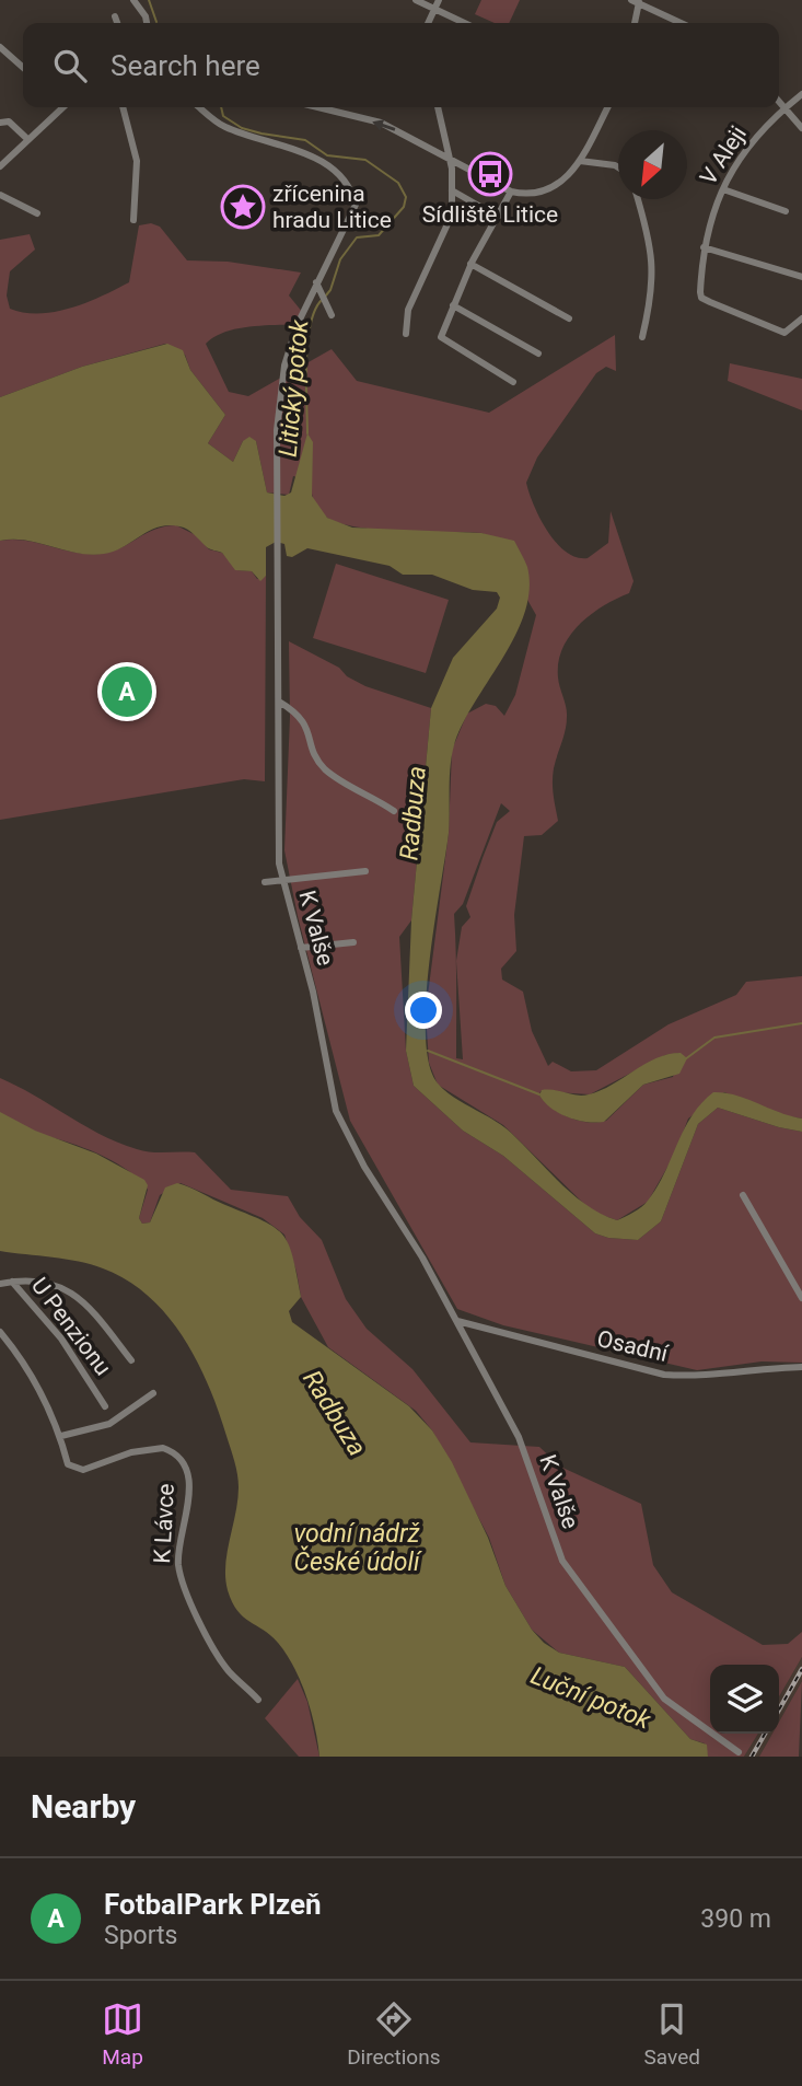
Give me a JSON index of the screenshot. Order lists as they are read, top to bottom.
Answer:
{
  "streets": {
    "street": [
      "V Aleji",
      "K Valše",
      "U Penzionu",
      "Osadní",
      "K Lávce"
    ]
  },
  "crossings": [
    ["K Valše", "Osadní"]
  ],
  "water": [
    "Litický potok",
    "Radbuza",
    "vodní nádrž České údolí",
    "Luční potok"
  ],
  "places": {
    "bus stop": ["Sídliště Litice"],
    "place": ["zřícenina hradu Litice"]
  },
  "north": "bottom left",
  "page": {
    "search": "Search here",
    "pins": "A",
    "heading": "Nearby",
    "list": [
      {
        "mark": "A",
        "name": "FotbalPark Plzeň",
        "note": "Sports",
        "value": "390 m"
      }
    ],
    "nav": ["Map", "Directions", "Saved"]
  }
}
